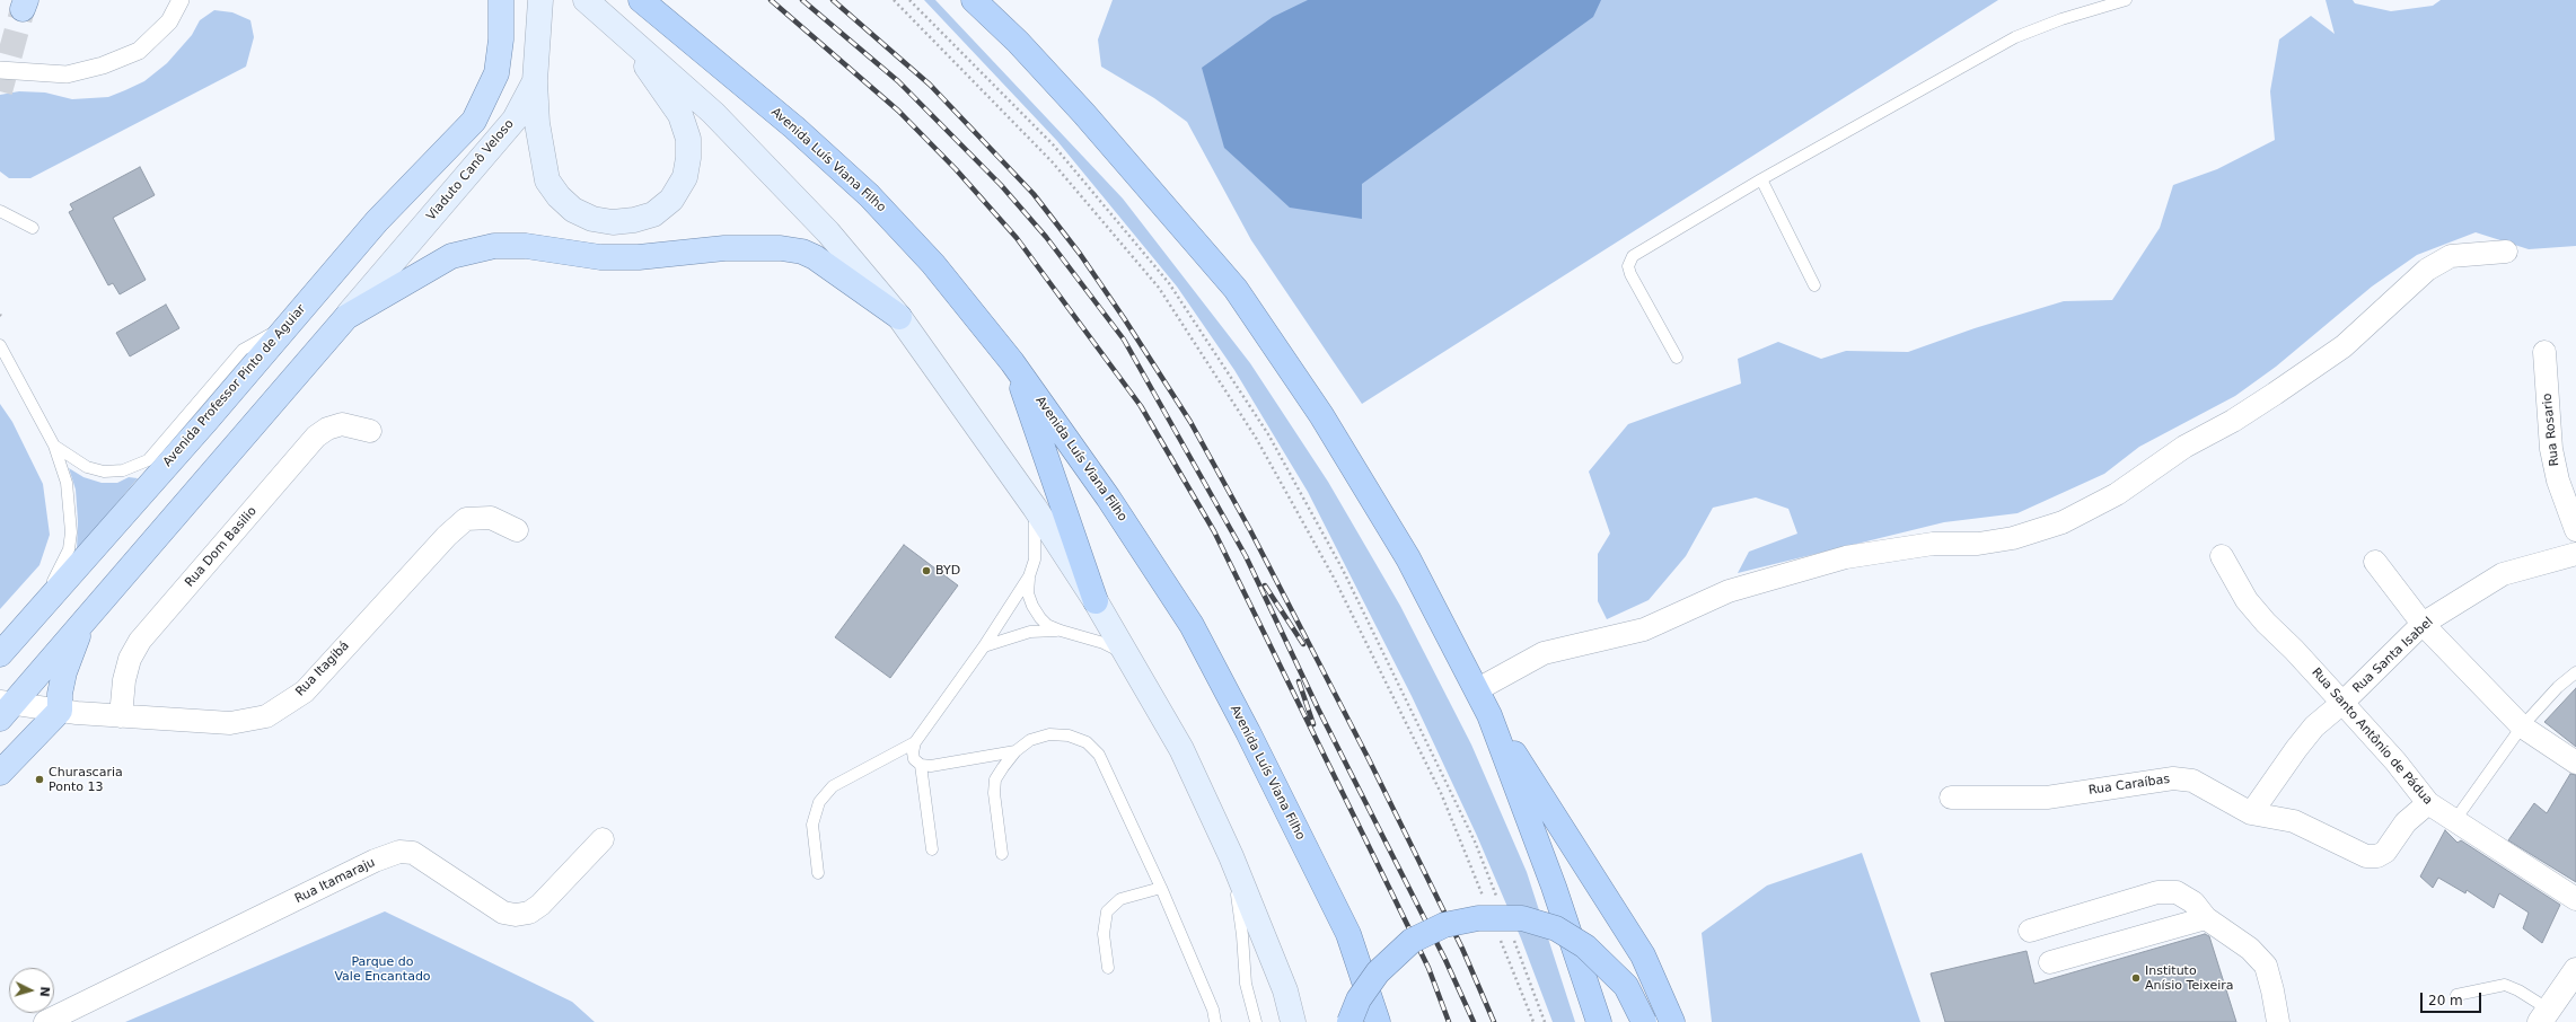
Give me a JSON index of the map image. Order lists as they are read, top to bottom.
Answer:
{
  "streets": {
    "highway": ["Avenida Luís Viana Filho"],
    "main road": ["Viaduto Canô Veloso", "Avenida Professor Pinto de Aguiar"],
    "street": [
      "Rua Rosario",
      "Rua Dom Basilio",
      "Rua Santa Isabel",
      "Rua Itagibá",
      "Rua Santo Antônio de Pádua",
      "Rua Caraíbas",
      "Rua Itamaraju"
    ]
  },
  "crossings": [
    ["Rua Dom Basilio", "Rua Itagibá"],
    ["Rua Santa Isabel", "Rua Santo Antônio de Pádua"],
    ["Rua Santa Isabel", "Rua Caraíbas"],
    ["Rua Santo Antônio de Pádua", "Rua Caraíbas"]
  ],
  "parks": ["Parque do Vale Encantado"],
  "places": ["BYD", "Churascaria Ponto 13", "Instituto Anísio Teixeira"],
  "scale_bar": "20 m",
  "north": "right"
}
